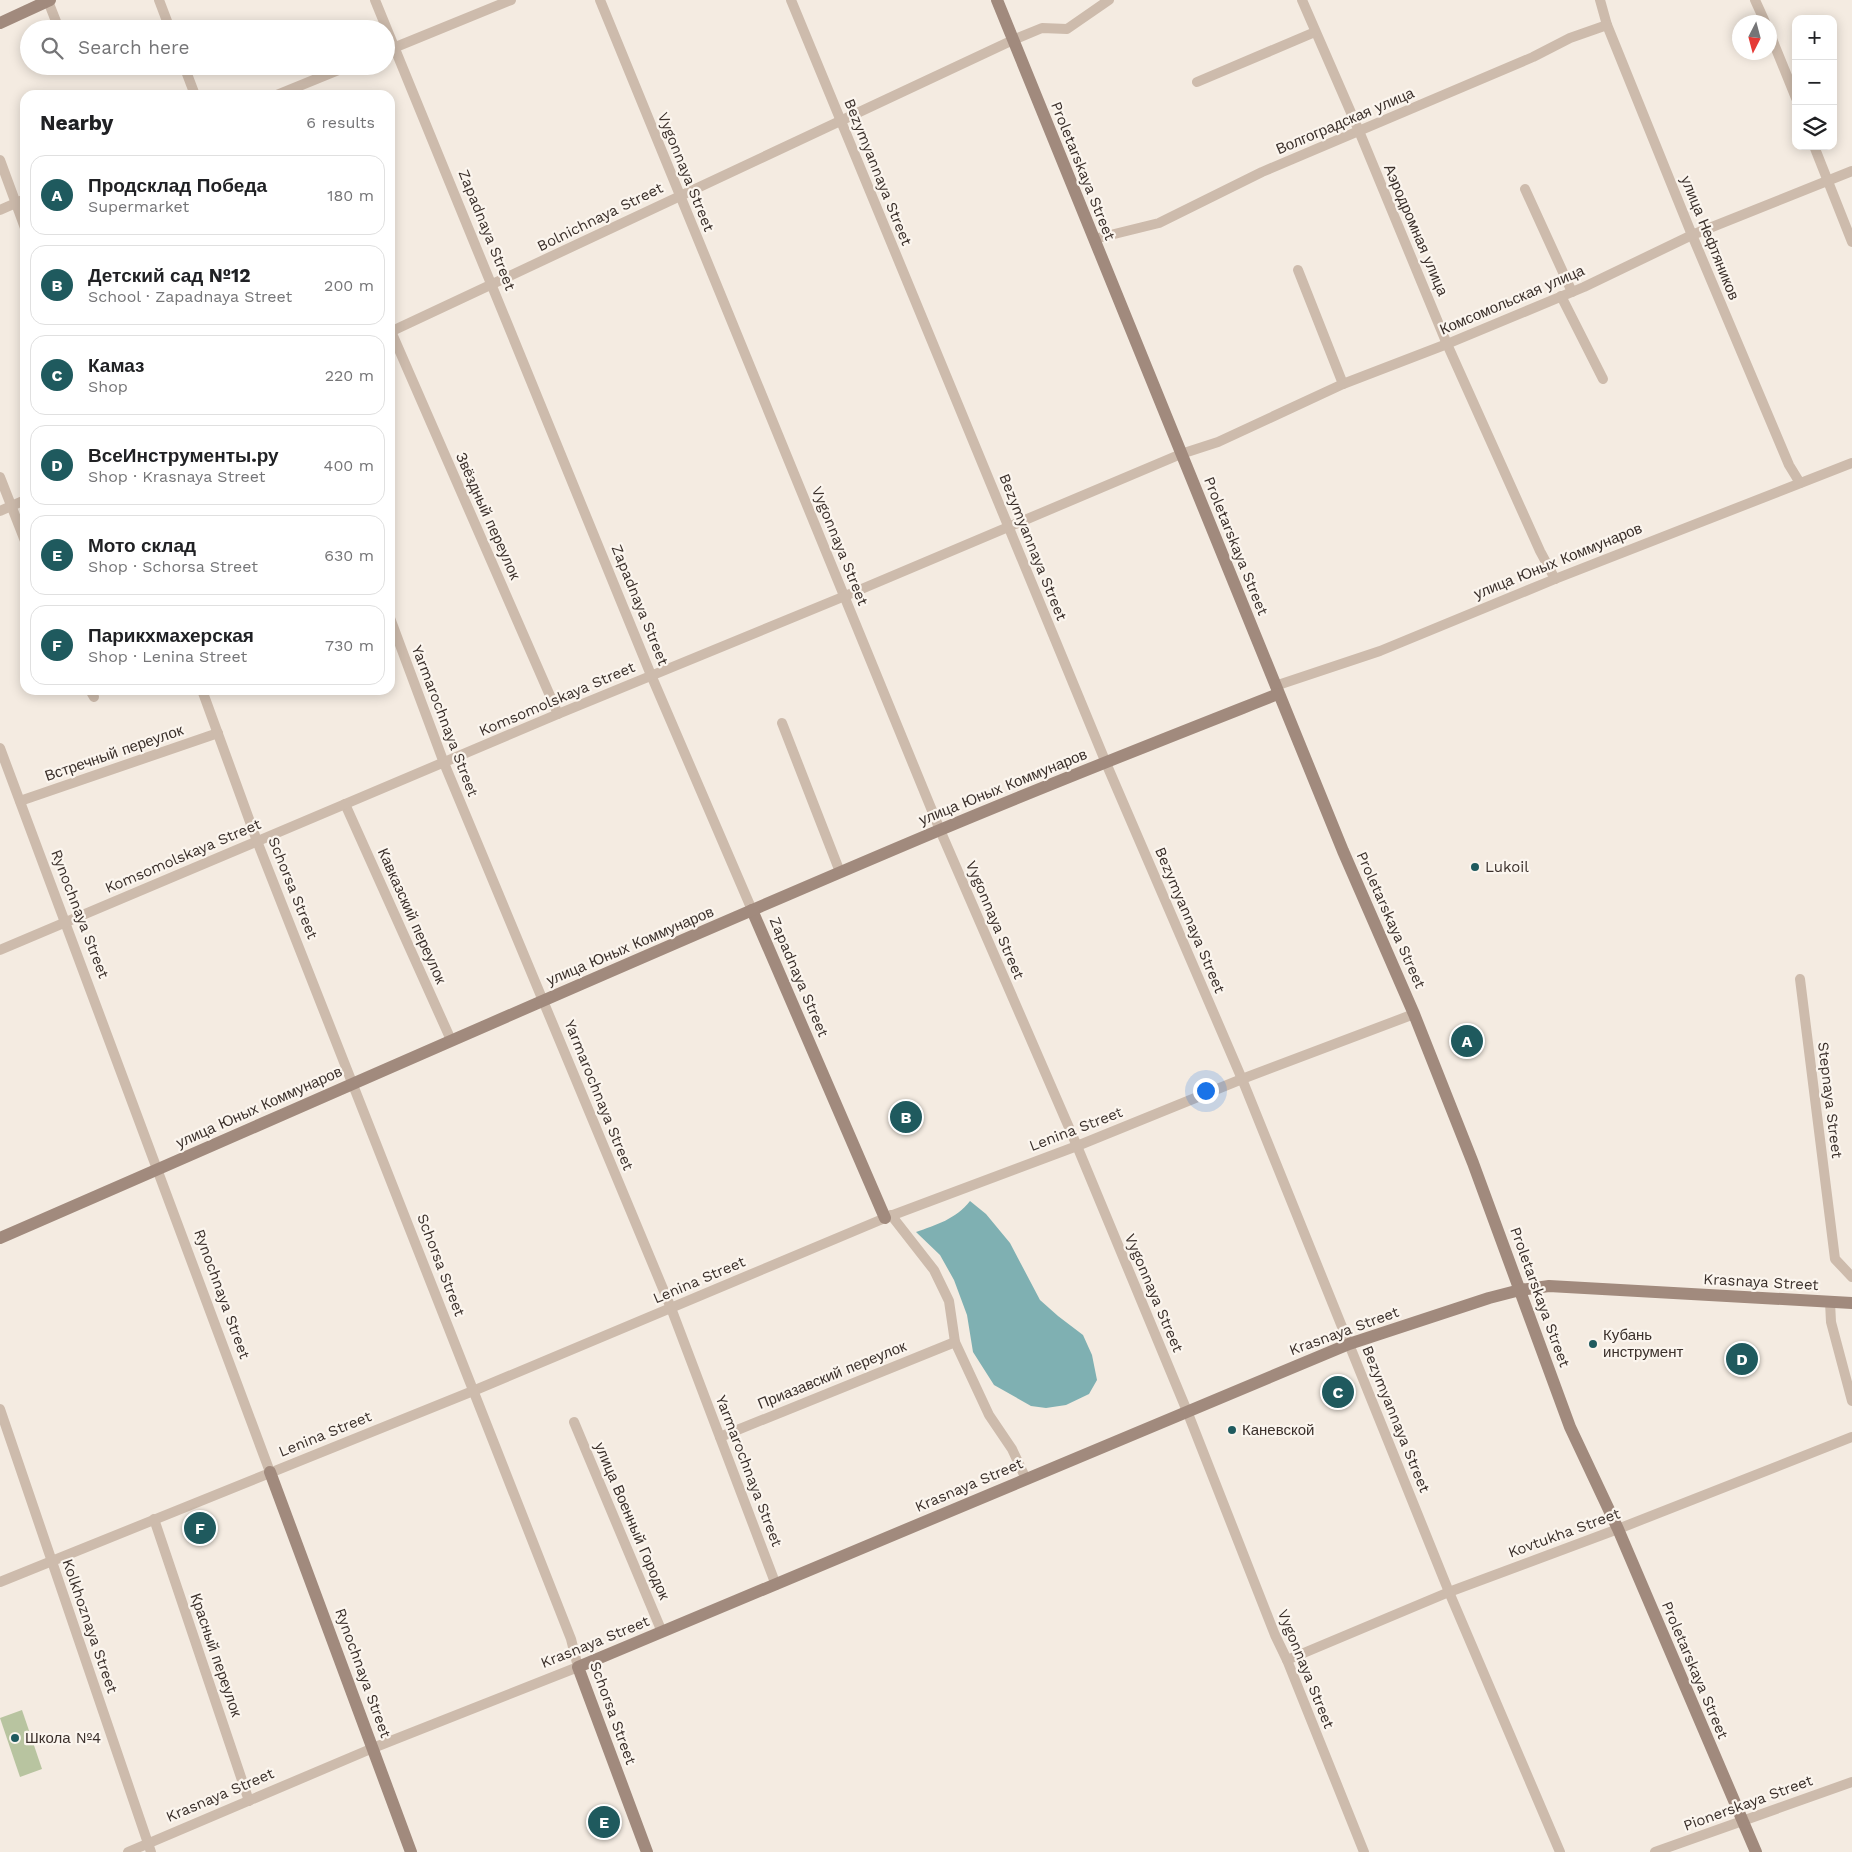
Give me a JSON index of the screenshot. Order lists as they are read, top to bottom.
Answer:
{
  "streets": {
    "street": [
      "Волгоградская улица",
      "Proletarskaya Street",
      "Vygonnaya Street",
      "Bezymyannaya Street",
      "Bolnichnaya Street",
      "Zapadnaya Street",
      "Аэродромная улица",
      "улица Нефтяников",
      "Комсомольская улица",
      "Звёздный переулок",
      "улица Юных Коммунаров",
      "Komsomolskaya Street",
      "Yarmarochnaya Street",
      "Встречный переулок",
      "Schorsa Street",
      "Rynochnaya Street",
      "Кавказский переулок",
      "Stepnaya Street",
      "Lenina Street",
      "Krasnaya Street",
      "Приазавский переулок",
      "улица Военный Городок",
      "Kovtukha Street",
      "Kolkhoznaya Street",
      "Красный переулок",
      "Pionerskaya Street"
    ]
  },
  "crossings": [
    ["Волгоградская улица", "Proletarskaya Street"],
    ["Волгоградская улица", "Аэродромная улица"],
    ["Волгоградская улица", "улица Нефтяников"],
    ["Proletarskaya Street", "Bolnichnaya Street"],
    ["Proletarskaya Street", "Комсомольская улица"],
    ["Proletarskaya Street", "улица Юных Коммунаров"],
    ["Proletarskaya Street", "Komsomolskaya Street"],
    ["Proletarskaya Street", "Lenina Street"],
    ["Proletarskaya Street", "Krasnaya Street"],
    ["Proletarskaya Street", "Kovtukha Street"],
    ["Proletarskaya Street", "Pionerskaya Street"],
    ["Vygonnaya Street", "Bolnichnaya Street"],
    ["Vygonnaya Street", "улица Юных Коммунаров"],
    ["Vygonnaya Street", "Komsomolskaya Street"],
    ["Vygonnaya Street", "Lenina Street"],
    ["Vygonnaya Street", "Krasnaya Street"],
    ["Vygonnaya Street", "Kovtukha Street"],
    ["Bezymyannaya Street", "Bolnichnaya Street"],
    ["Bezymyannaya Street", "улица Юных Коммунаров"],
    ["Bezymyannaya Street", "Komsomolskaya Street"],
    ["Bezymyannaya Street", "Lenina Street"],
    ["Bezymyannaya Street", "Krasnaya Street"],
    ["Bezymyannaya Street", "Kovtukha Street"],
    ["Bolnichnaya Street", "Zapadnaya Street"],
    ["Zapadnaya Street", "улица Юных Коммунаров"],
    ["Zapadnaya Street", "Komsomolskaya Street"],
    ["Zapadnaya Street", "Lenina Street"],
    ["Аэродромная улица", "Комсомольская улица"],
    ["Аэродромная улица", "улица Юных Коммунаров"],
    ["улица Нефтяников", "Комсомольская улица"],
    ["улица Нефтяников", "улица Юных Коммунаров"],
    ["Комсомольская улица", "Komsomolskaya Street"],
    ["Звёздный переулок", "Komsomolskaya Street"],
    ["улица Юных Коммунаров", "Yarmarochnaya Street"],
    ["улица Юных Коммунаров", "Schorsa Street"],
    ["улица Юных Коммунаров", "Rynochnaya Street"],
    ["улица Юных Коммунаров", "Кавказский переулок"],
    ["Komsomolskaya Street", "Yarmarochnaya Street"],
    ["Komsomolskaya Street", "Schorsa Street"],
    ["Komsomolskaya Street", "Rynochnaya Street"],
    ["Komsomolskaya Street", "Кавказский переулок"],
    ["Yarmarochnaya Street", "Lenina Street"],
    ["Yarmarochnaya Street", "Krasnaya Street"],
    ["Yarmarochnaya Street", "Приазавский переулок"],
    ["Встречный переулок", "Schorsa Street"],
    ["Встречный переулок", "Rynochnaya Street"],
    ["Schorsa Street", "Lenina Street"],
    ["Schorsa Street", "Krasnaya Street"],
    ["Rynochnaya Street", "Lenina Street"],
    ["Rynochnaya Street", "Krasnaya Street"],
    ["Lenina Street", "Kolkhoznaya Street"],
    ["Lenina Street", "Красный переулок"],
    ["Krasnaya Street", "улица Военный Городок"],
    ["Krasnaya Street", "Kolkhoznaya Street"],
    ["Krasnaya Street", "Красный переулок"]
  ],
  "places": [
    "Lukoil",
    "Кубань инструмент",
    "Каневской",
    "Школа №4"
  ],
  "north": "bottom",
  "page": {
    "map_buttons": ["+", "−"],
    "search": "Search here",
    "heading": ["Nearby", "6 results"],
    "list": [
      {
        "mark": "A",
        "name": "Продсклад Победа",
        "note": "Supermarket",
        "value": "180 m"
      },
      {
        "mark": "B",
        "name": "Детский сад №12",
        "note": "School · Zapadnaya Street",
        "value": "200 m"
      },
      {
        "mark": "C",
        "name": "Камаз",
        "note": "Shop",
        "value": "220 m"
      },
      {
        "mark": "D",
        "name": "ВсеИнструменты.ру",
        "note": "Shop · Krasnaya Street",
        "value": "400 m"
      },
      {
        "mark": "E",
        "name": "Мото склад",
        "note": "Shop · Schorsa Street",
        "value": "630 m"
      },
      {
        "mark": "F",
        "name": "Парикхмахерская",
        "note": "Shop · Lenina Street",
        "value": "730 m"
      }
    ],
    "pins": [
      "A",
      "B",
      "D",
      "C",
      "F",
      "E"
    ]
  }
}
